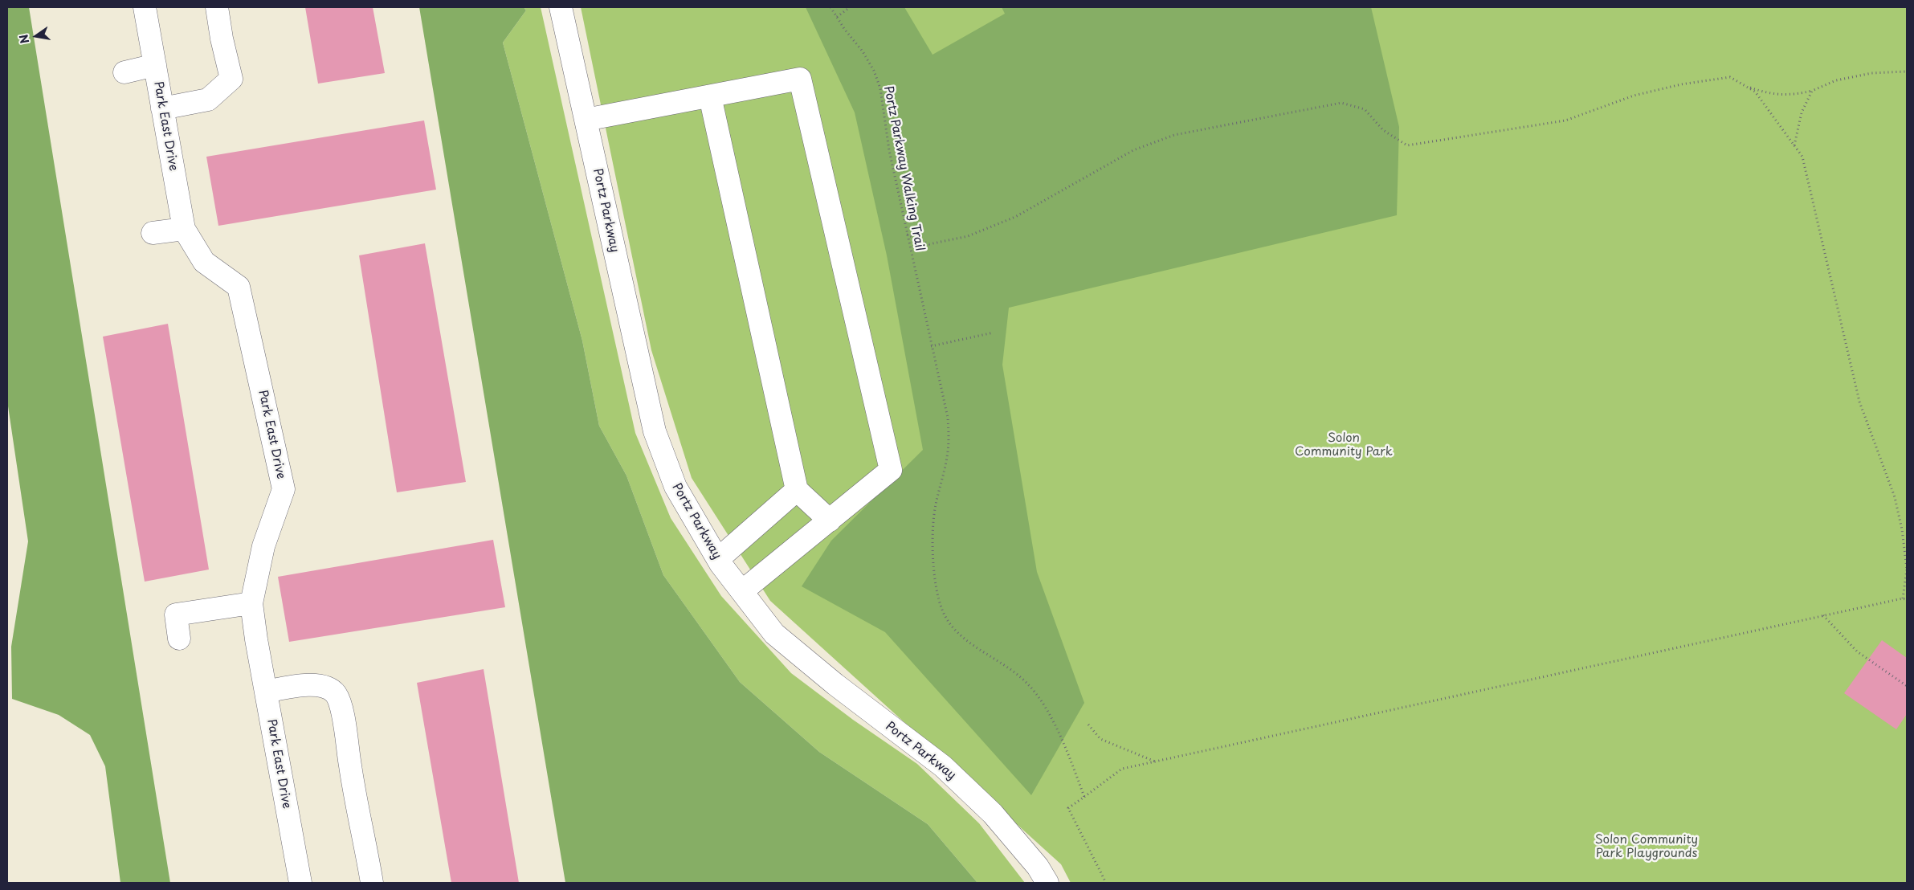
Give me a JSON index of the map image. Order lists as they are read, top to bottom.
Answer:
{
  "streets": {
    "street": ["Park East Drive", "Portz Parkway"],
    "path": ["Portz Parkway Walking Trail"]
  },
  "parks": ["Solon Community Park", "Solon Community Park Playgrounds"],
  "north": "left"
}
